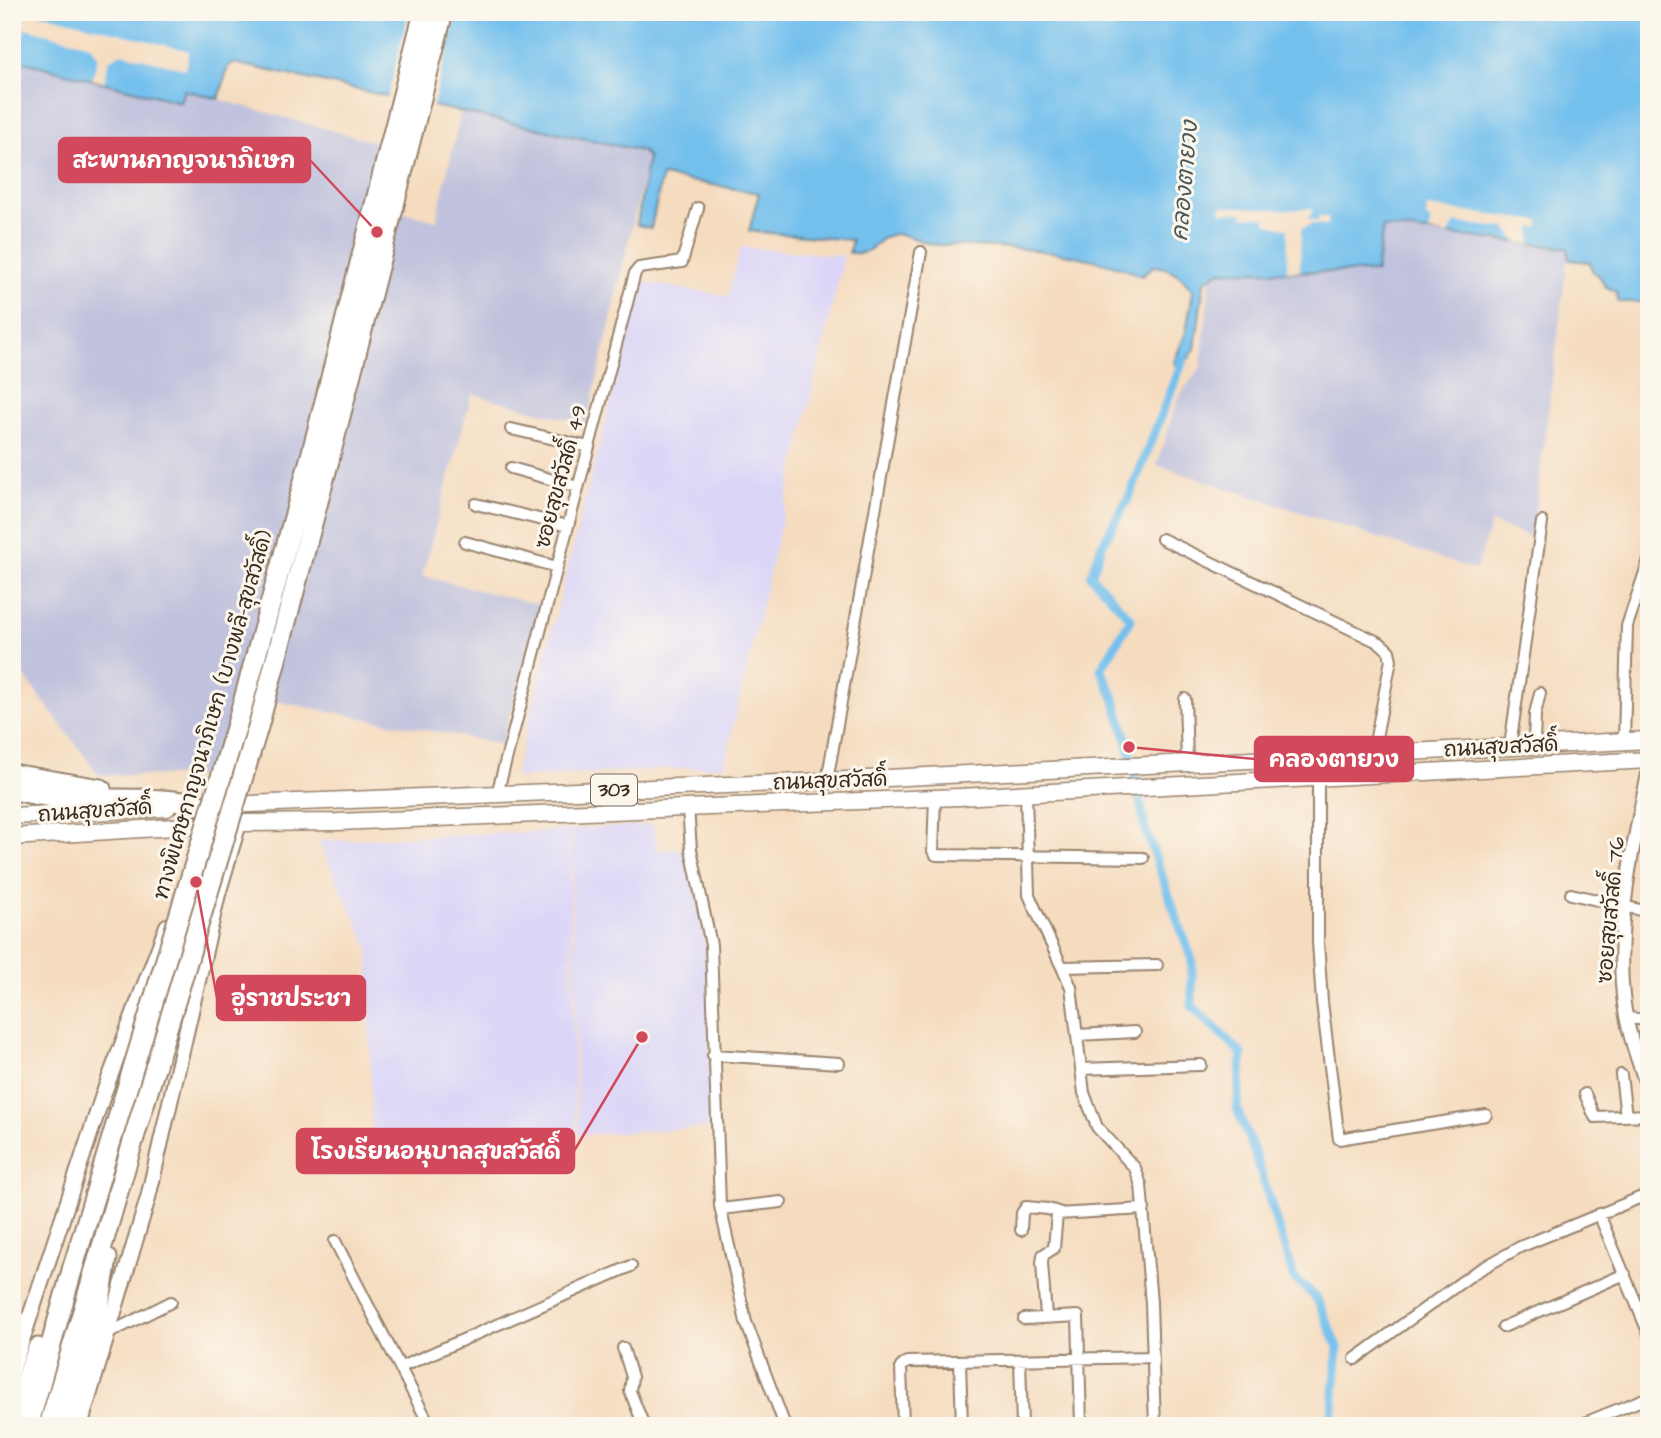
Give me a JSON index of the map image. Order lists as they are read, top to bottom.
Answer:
{
  "streets": {
    "highway": ["ทางพิเศษกาญจนาภิเษก (บางพลี-สุขสวัสดิ์)"],
    "main road": ["ถนนสุขสวัสดิ์", "303"],
    "street": ["ซอยสุขสวัสดิ์ 49", "ซอยสุขสวัสดิ์ 76"]
  },
  "crossings": [
    ["ซอยสุขสวัสดิ์ 49", "ถนนสุขสวัสดิ์"]
  ],
  "water": ["คลองตายวง"],
  "places": [
    "สะพานกาญจนาภิเษก",
    "คลองตายวง",
    "อู่ราชประชา",
    "โรงเรียนอนุบาลสุขสวัสดิ์"
  ]
}
